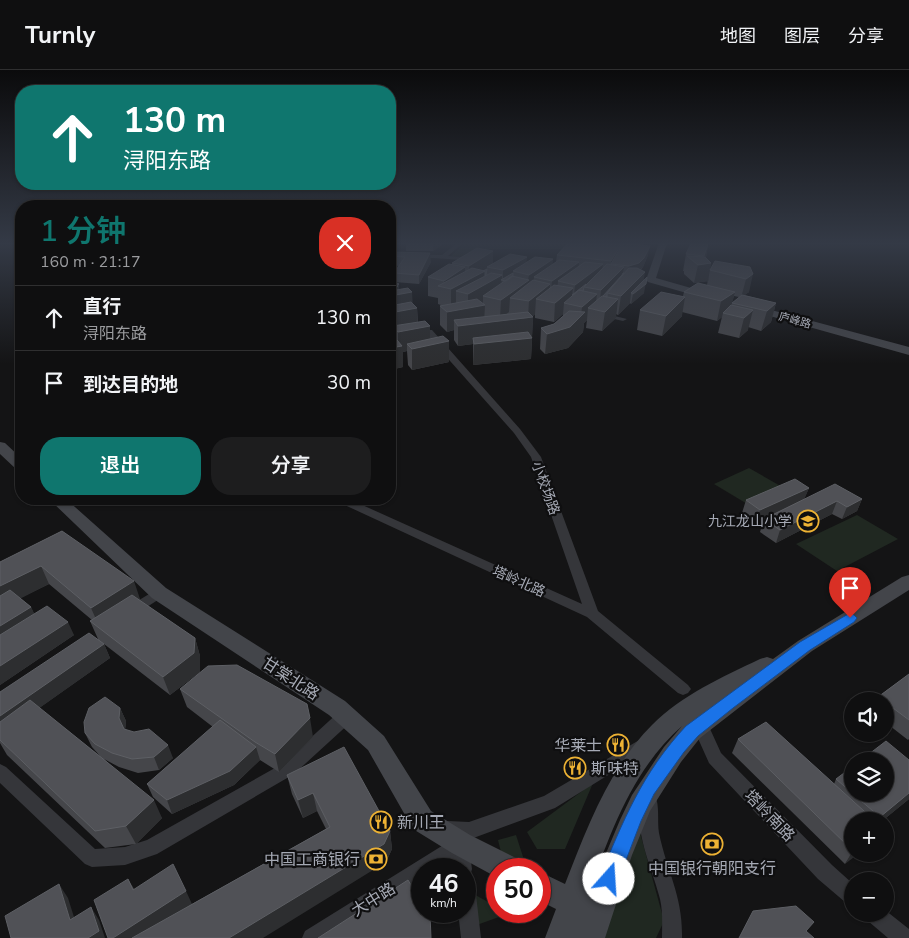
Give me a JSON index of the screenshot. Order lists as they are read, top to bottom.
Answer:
{
  "streets": {
    "main road": ["庐峰路", "甘棠北路"],
    "street": [
      "小校场路",
      "塔岭北路",
      "塔岭南路",
      "大中路"
    ]
  },
  "crossings": [
    ["小校场路", "塔岭北路"],
    ["甘棠北路", "大中路"]
  ],
  "places": {
    "school or university": ["九江龙山小学"],
    "restaurant": ["华莱士", "斯味特", "新川王"],
    "bank": ["中国银行朝阳支行", "中国工商银行"]
  },
  "page": {
    "header": "Turnly",
    "nav": ["地图", "图层", "分享"],
    "turn": ["130 m", "浔阳东路"],
    "heading": ["1 分钟", "160 m · 21:17"],
    "list": [
      {
        "name": "直行",
        "note": "浔阳东路",
        "value": "130 m"
      },
      {
        "name": "到达目的地",
        "value": "30 m"
      }
    ],
    "buttons": ["退出", "分享"],
    "map_buttons": ["+", "−"],
    "speed": "46 km/h",
    "limit": "50"
  }
}
